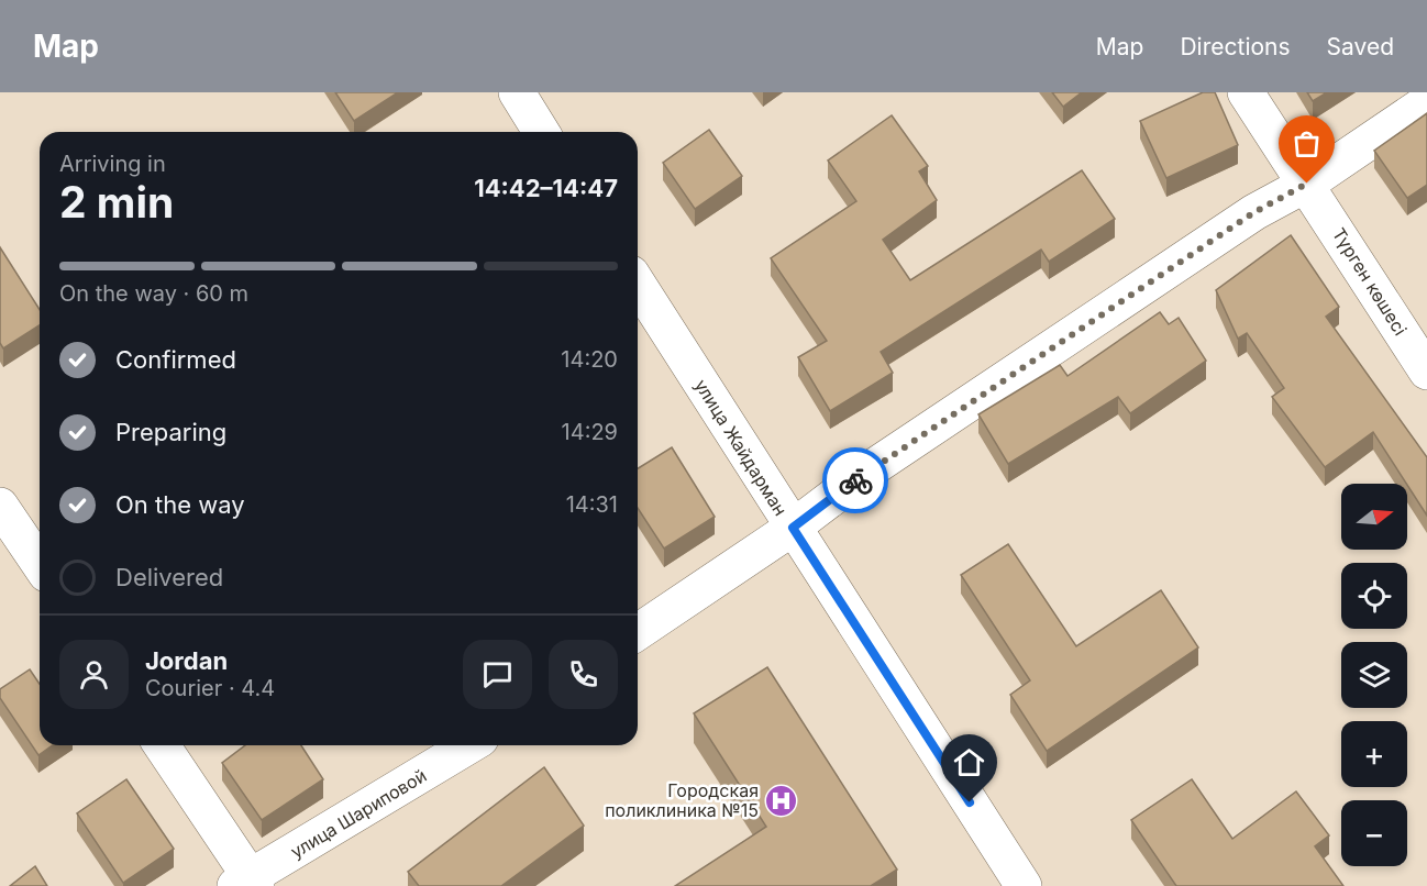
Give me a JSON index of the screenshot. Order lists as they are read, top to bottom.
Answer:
{
  "streets": {
    "street": ["Түрген көшесі", "улица Жайдарман", "улица Шариповой"]
  },
  "places": {
    "hospital": ["Городская поликлиника №15"]
  },
  "north": "right",
  "page": {
    "header": "Map",
    "nav": ["Map", "Directions", "Saved"],
    "heading": ["2 min", "Arriving in", "14:42–14:47"],
    "panel": ["Jordan", "Courier · 4.4"],
    "bar": "On the way · 60 m",
    "list": [
      ["Confirmed", "14:20"],
      ["Preparing", "14:29"],
      ["On the way", "14:31"],
      "Delivered"
    ],
    "map_buttons": ["+", "−"]
  }
}
